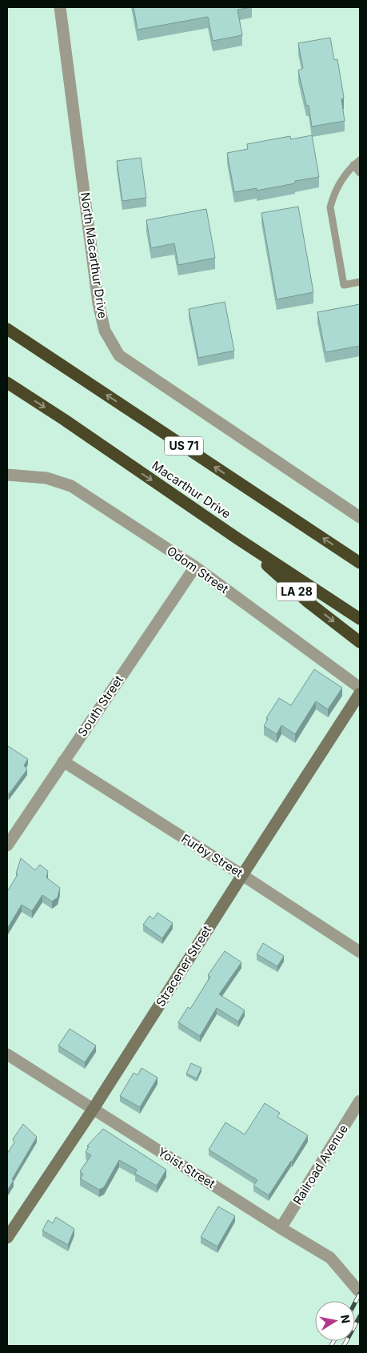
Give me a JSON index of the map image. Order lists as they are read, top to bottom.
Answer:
{
  "streets": {
    "highway": ["US 71", "Macarthur Drive", "LA 28"],
    "street": [
      "North Macarthur Drive",
      "Odom Street",
      "South Street",
      "Furby Street",
      "Stracener Street",
      "Railroad Avenue",
      "Yoist Street"
    ]
  },
  "crossings": [
    ["Macarthur Drive", "LA 28"],
    ["Odom Street", "South Street"],
    ["South Street", "Furby Street"],
    ["Furby Street", "Stracener Street"],
    ["Stracener Street", "Yoist Street"],
    ["Railroad Avenue", "Yoist Street"]
  ],
  "north": "right"
}
